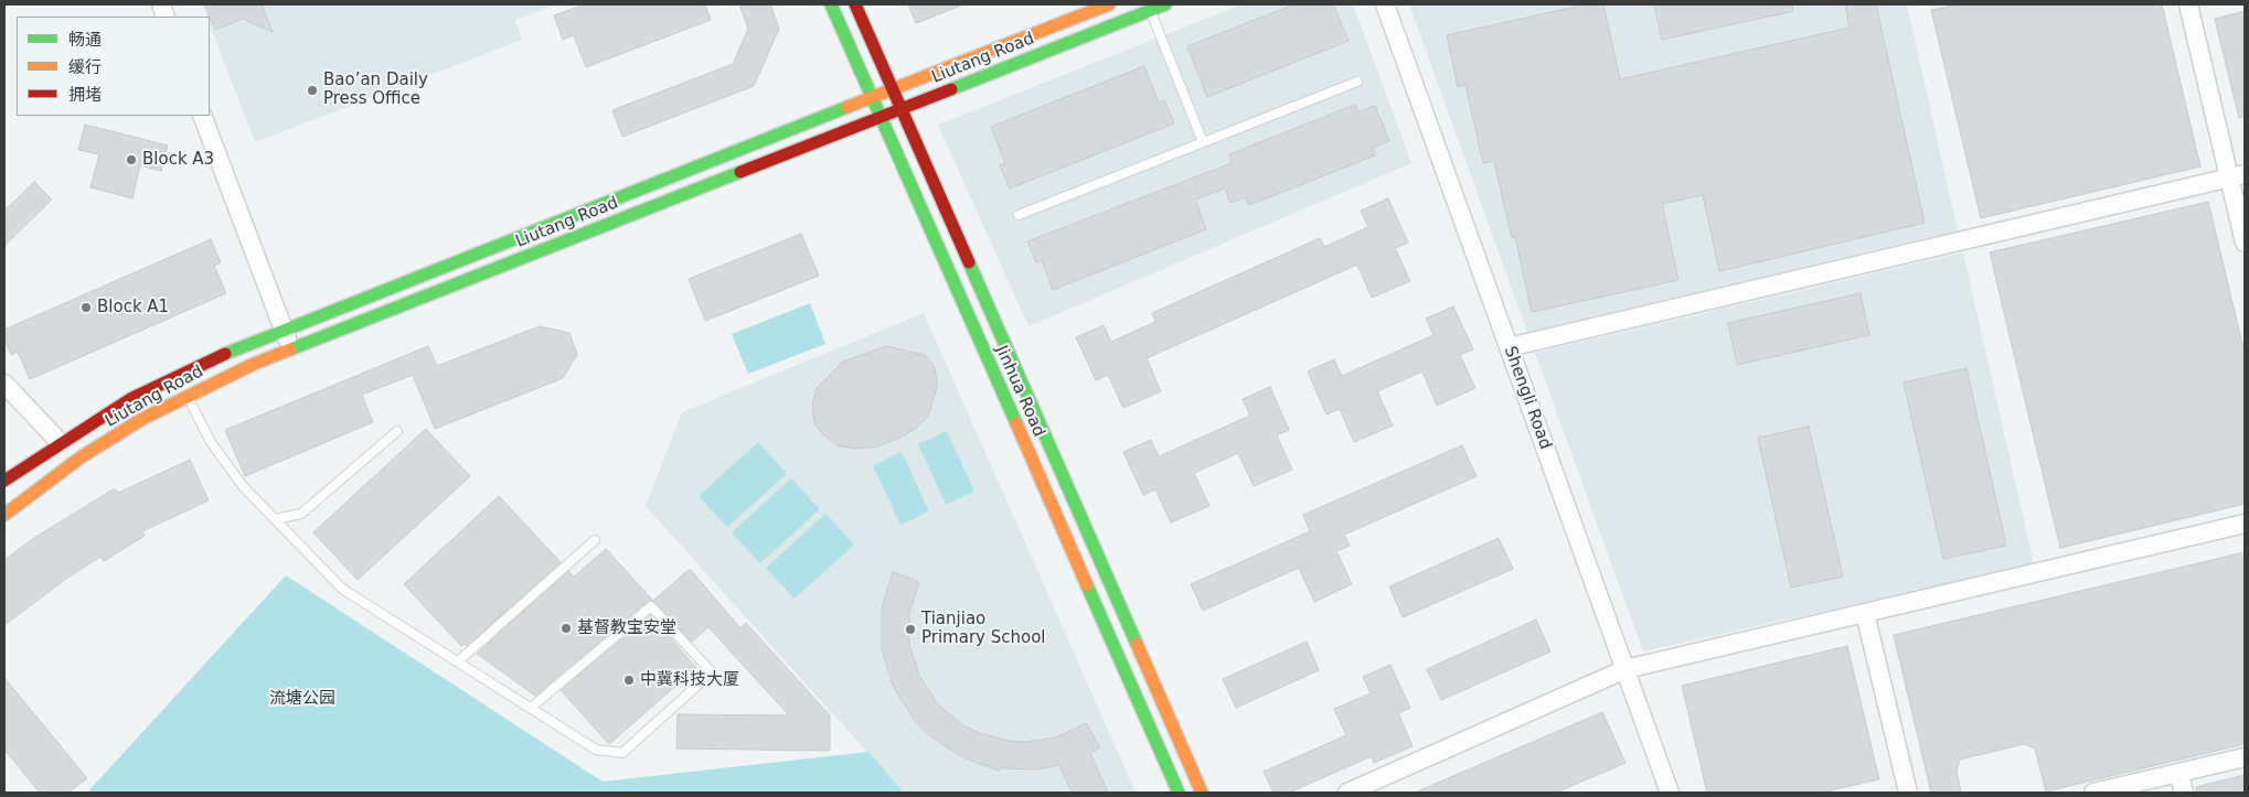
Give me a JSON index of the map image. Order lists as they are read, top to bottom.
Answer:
{
  "streets": {
    "street": ["Liutang Road", "Jinhua Road", "Shengli Road"]
  },
  "crossings": [
    ["Liutang Road", "Jinhua Road"]
  ],
  "parks": ["流塘公园"],
  "places": [
    "Bao’an Daily Press Office",
    "Block A3",
    "Block A1",
    "基督教宝安堂",
    "Tianjiao Primary School",
    "中冀科技大厦"
  ],
  "legend": ["畅通", "缓行", "拥堵"]
}
